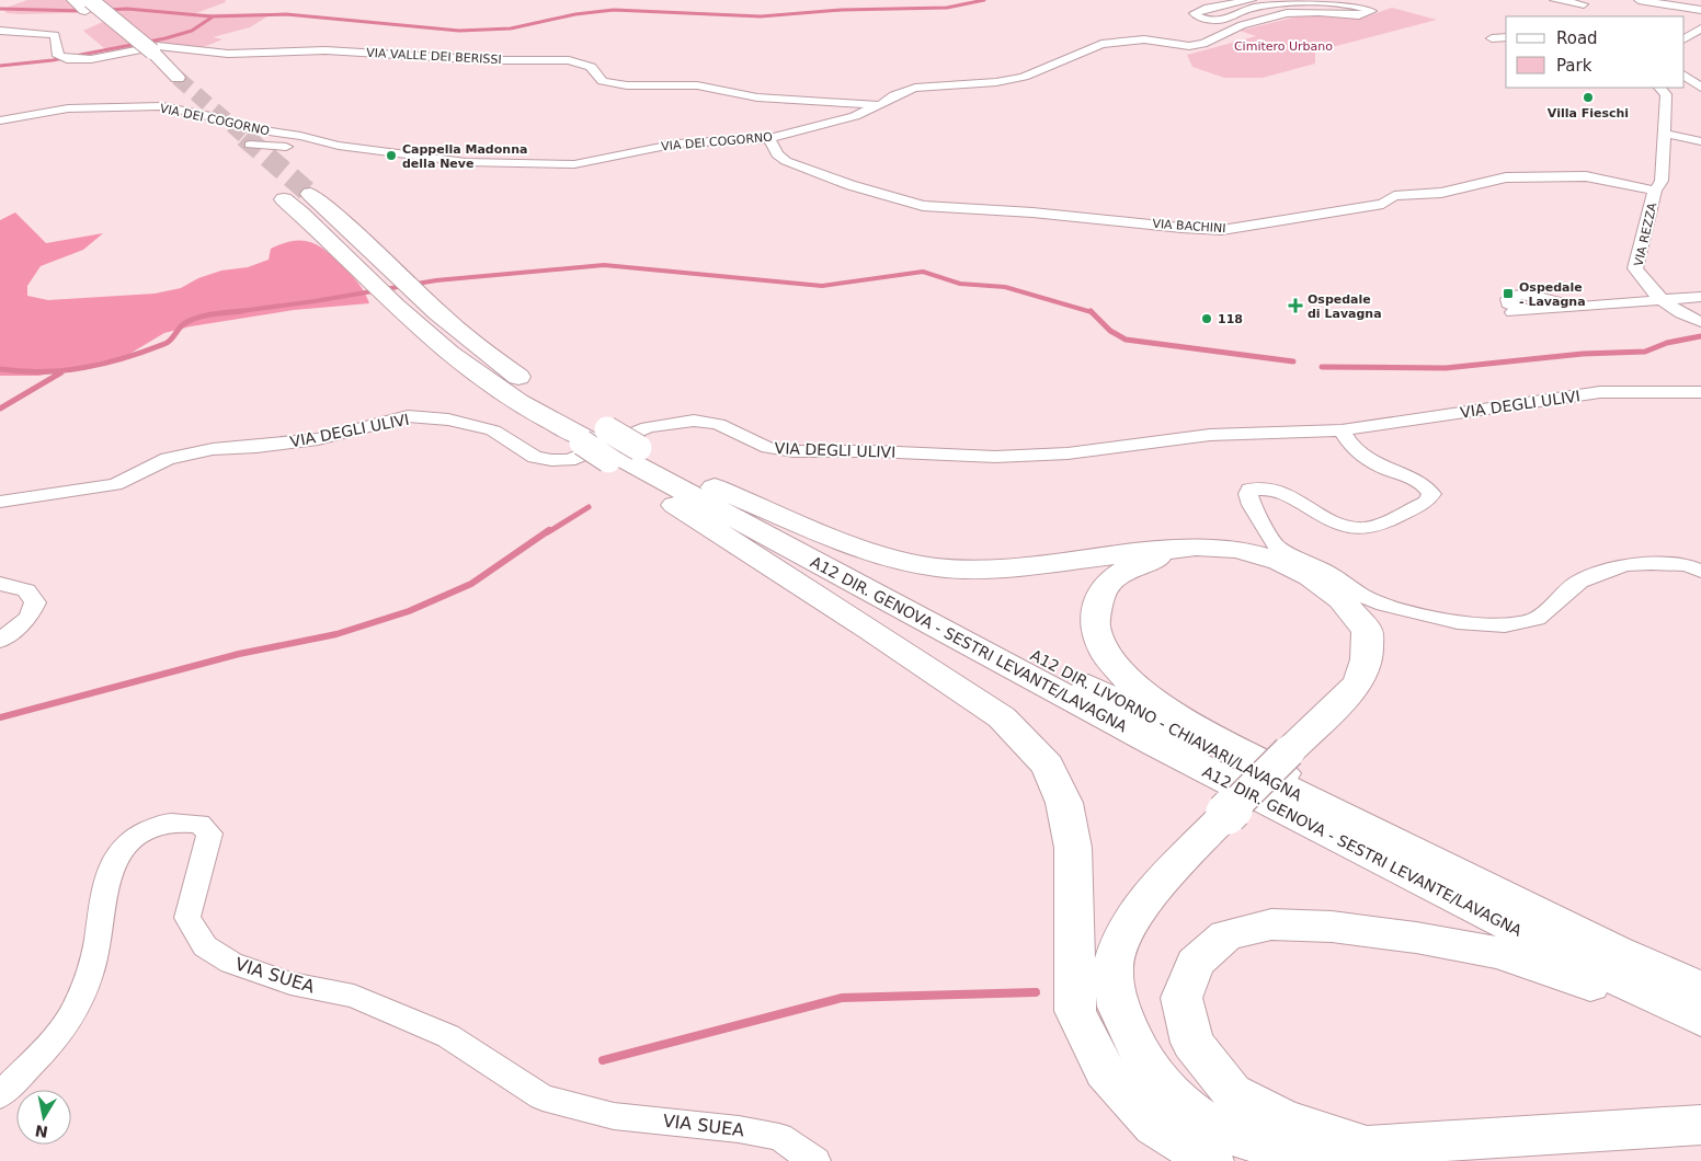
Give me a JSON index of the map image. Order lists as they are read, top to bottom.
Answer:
{
  "streets": {
    "highway": ["A12 DIR. GENOVA - SESTRI LEVANTE/LAVAGNA", "A12 DIR. LIVORNO - CHIAVARI/LAVAGNA"],
    "street": [
      "VIA VALLE DEI BERISSI",
      "VIA DEI COGORNO",
      "VIA BACHINI",
      "VIA REZZA",
      "VIA DEGLI ULIVI",
      "VIA SUEA"
    ]
  },
  "crossings": [
    ["VIA VALLE DEI BERISSI", "VIA DEI COGORNO"],
    ["VIA DEI COGORNO", "VIA BACHINI"],
    ["VIA BACHINI", "VIA REZZA"],
    ["A12 DIR. GENOVA - SESTRI LEVANTE/LAVAGNA", "A12 DIR. LIVORNO - CHIAVARI/LAVAGNA"]
  ],
  "parks": ["Cimitero Urbano"],
  "places": {
    "other": ["Villa Fieschi", "Cappella Madonna della Neve", "118"],
    "transit": ["Ospedale - Lavagna"],
    "health": ["Ospedale di Lavagna"]
  },
  "legend": ["Road", "Park"],
  "north": "bottom"
}
